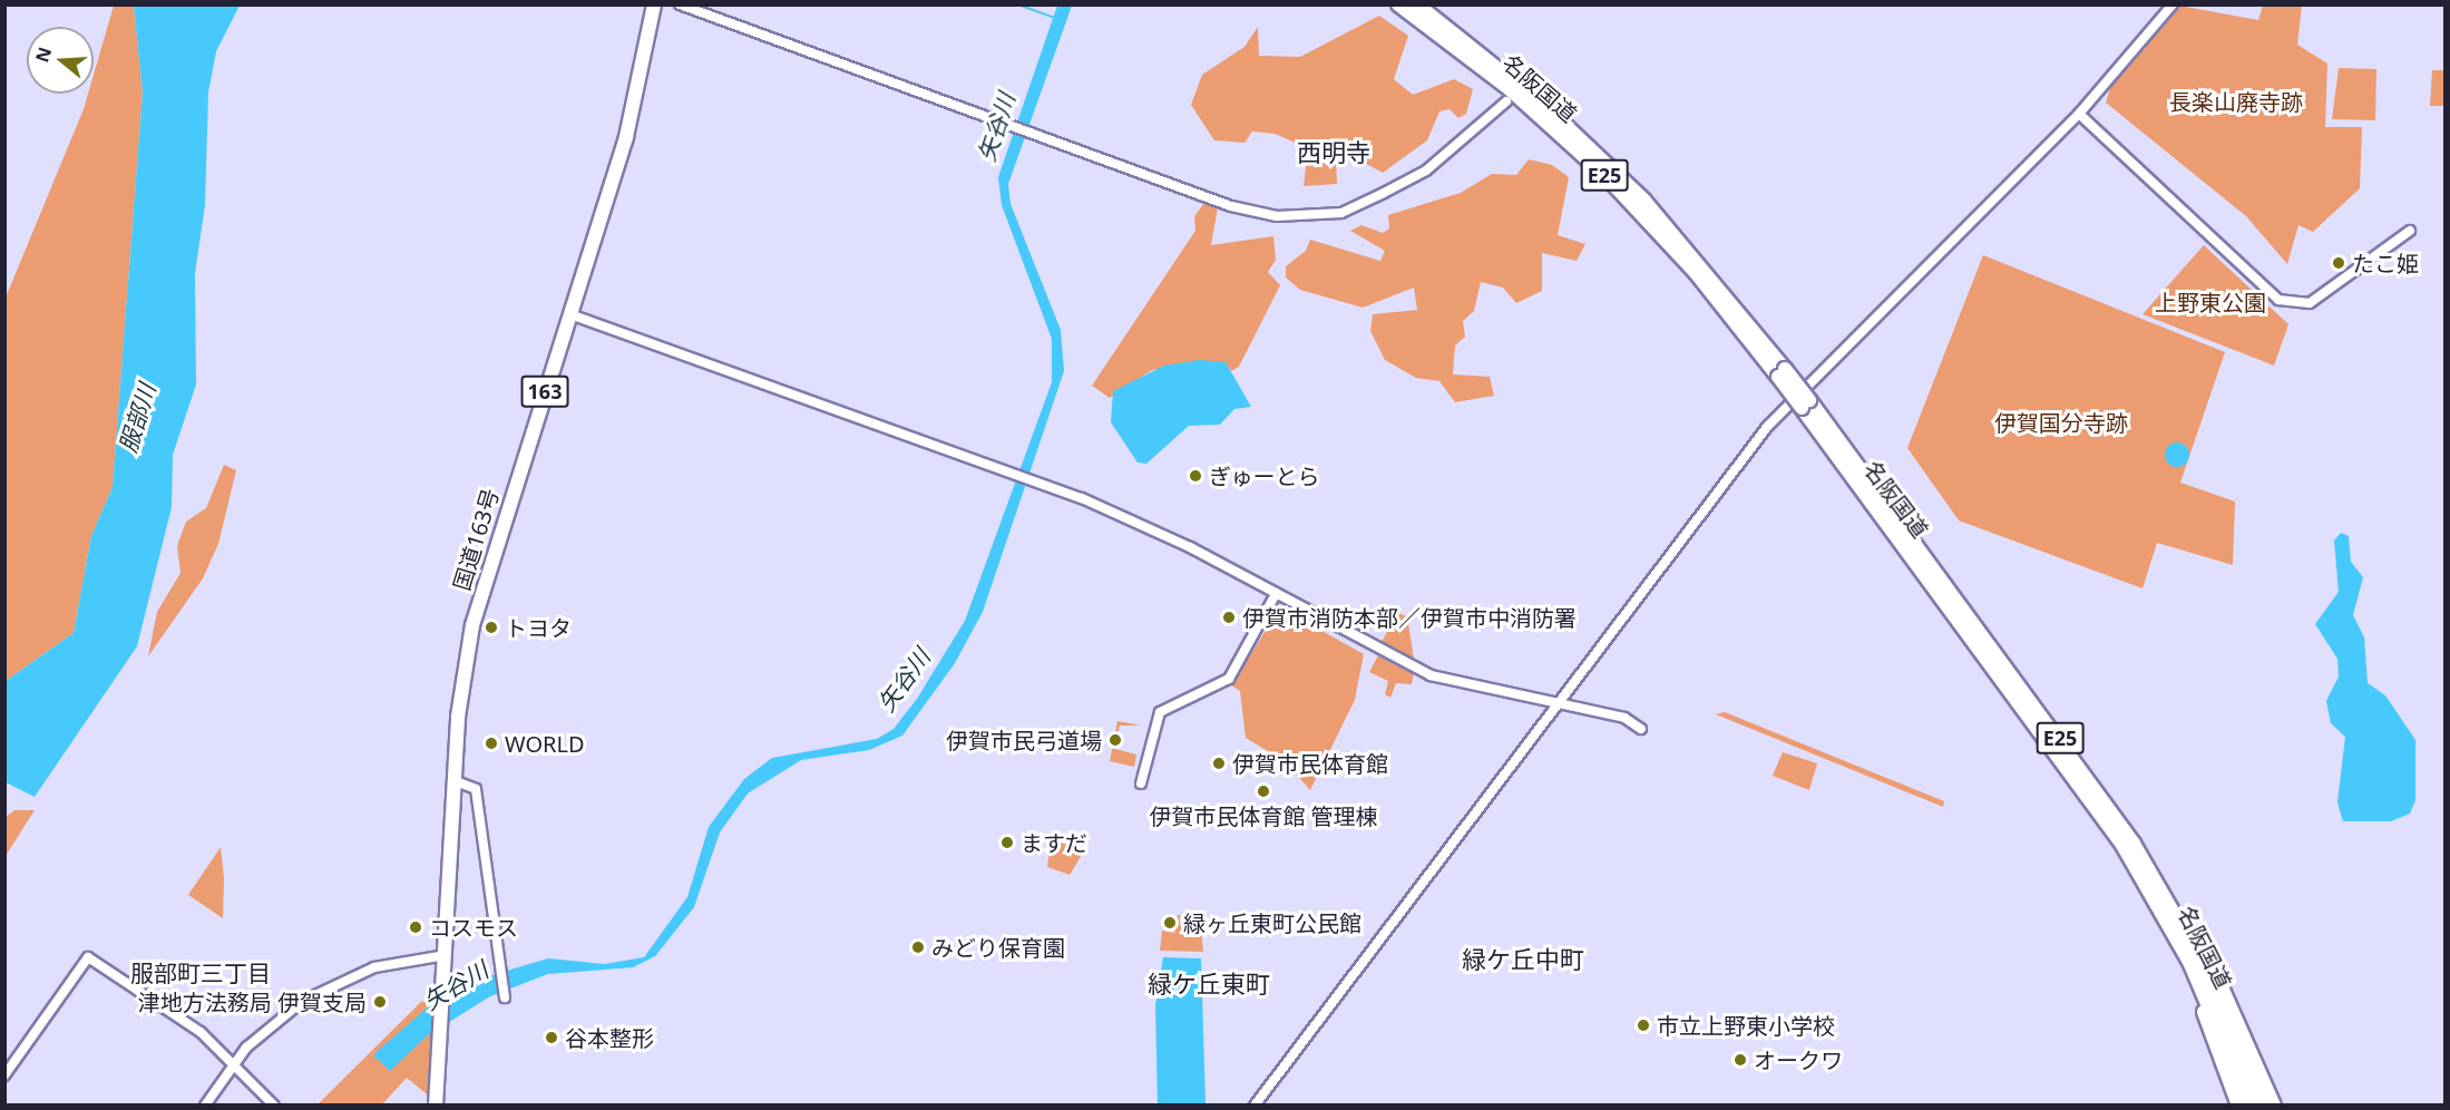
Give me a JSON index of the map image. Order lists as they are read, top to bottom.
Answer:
{
  "streets": {
    "highway": [
      "名阪国道",
      "E25",
      "163",
      "国道163号"
    ]
  },
  "districts": [
    "西明寺",
    "緑ケ丘中町",
    "服部町三丁目",
    "緑ケ丘東町"
  ],
  "water": ["矢谷川", "服部川"],
  "parks": ["長楽山廃寺跡", "上野東公園", "伊賀国分寺跡"],
  "places": [
    "たこ姫",
    "ぎゅーとら",
    "伊賀市消防本部／伊賀市中消防署",
    "トヨタ",
    "伊賀市民弓道場",
    "WORLD",
    "伊賀市民体育館",
    "伊賀市民体育館 管理棟",
    "ますだ",
    "緑ヶ丘東町公民館",
    "コスモス",
    "みどり保育園",
    "津地方法務局 伊賀支局",
    "市立上野東小学校",
    "谷本整形",
    "オークワ"
  ],
  "north": "left"
}
